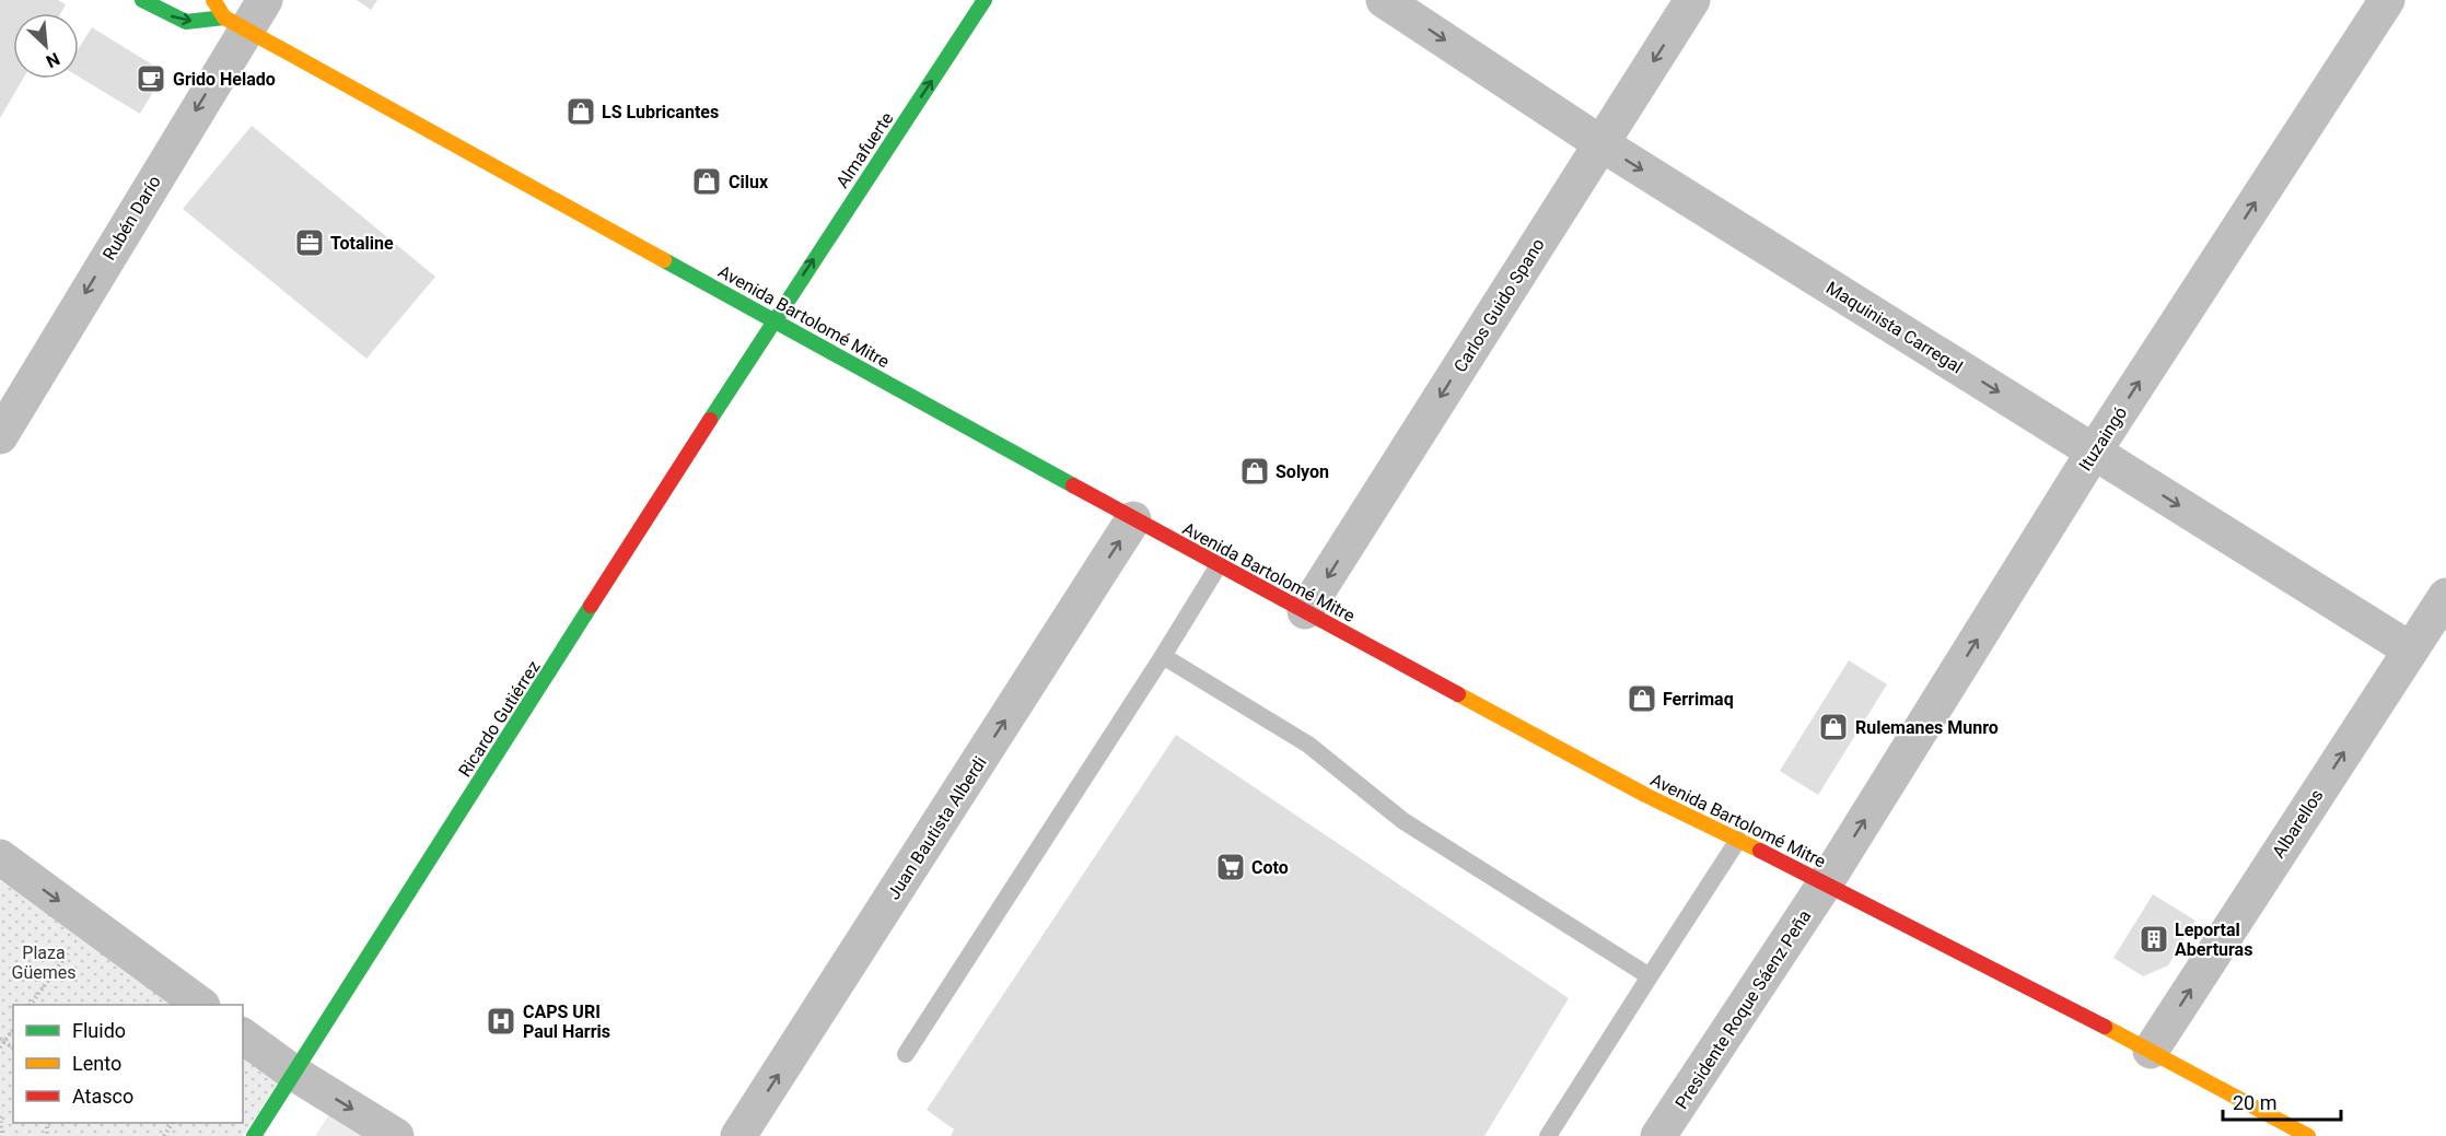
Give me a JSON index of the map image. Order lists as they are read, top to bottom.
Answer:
{
  "streets": {
    "main road": ["Almafuerte", "Avenida Bartolomé Mitre", "Ricardo Gutiérrez"],
    "street": [
      "Rubén Darío",
      "Carlos Guido Spano",
      "Maquinista Carregal",
      "Ituzaingó",
      "Albarellos",
      "Juan Bautista Alberdi",
      "Presidente Roque Sáenz Peña"
    ]
  },
  "crossings": [
    ["Almafuerte", "Avenida Bartolomé Mitre"],
    ["Almafuerte", "Ricardo Gutiérrez"],
    ["Rubén Darío", "Avenida Bartolomé Mitre"],
    ["Carlos Guido Spano", "Avenida Bartolomé Mitre"],
    ["Carlos Guido Spano", "Maquinista Carregal"],
    ["Avenida Bartolomé Mitre", "Ituzaingó"],
    ["Avenida Bartolomé Mitre", "Ricardo Gutiérrez"],
    ["Avenida Bartolomé Mitre", "Albarellos"],
    ["Avenida Bartolomé Mitre", "Juan Bautista Alberdi"],
    ["Avenida Bartolomé Mitre", "Presidente Roque Sáenz Peña"],
    ["Maquinista Carregal", "Ituzaingó"],
    ["Maquinista Carregal", "Albarellos"],
    ["Ituzaingó", "Presidente Roque Sáenz Peña"]
  ],
  "one_way": [
    "Almafuerte",
    "Rubén Darío",
    "Carlos Guido Spano",
    "Maquinista Carregal",
    "Ituzaingó",
    "Albarellos",
    "Juan Bautista Alberdi"
  ],
  "parks": ["Plaza Güemes"],
  "places": {
    "cafe": ["Grido Helado"],
    "shop": [
      "LS Lubricantes",
      "Cilux",
      "Solyon",
      "Ferrimaq",
      "Rulemanes Munro"
    ],
    "office": ["Totaline"],
    "supermarket": ["Coto"],
    "building": ["Leportal Aberturas"],
    "hospital": ["CAPS URI Paul Harris"]
  },
  "legend": ["Fluido", "Lento", "Atasco"],
  "scale_bar": "20 m",
  "north": "bottom right"
}
